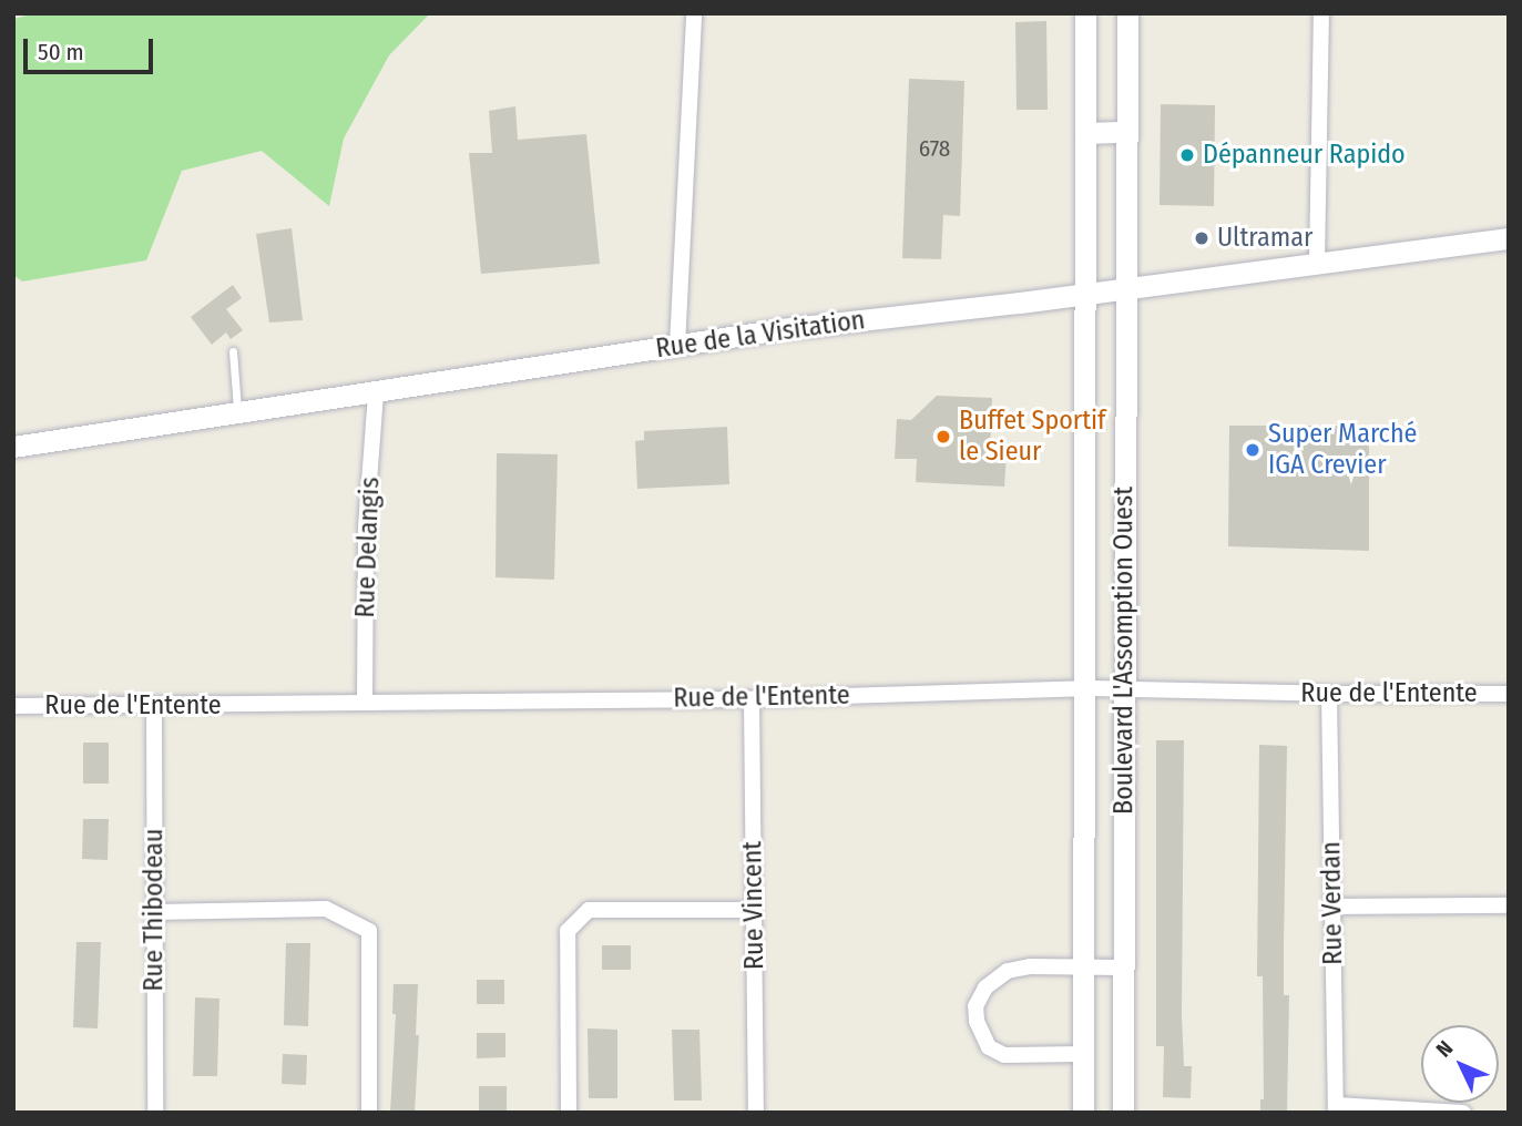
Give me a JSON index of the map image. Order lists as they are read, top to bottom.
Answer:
{
  "streets": {
    "street": [
      "Rue de la Visitation",
      "Rue Delangis",
      "Boulevard L'Assomption Ouest",
      "Rue de l'Entente",
      "Rue Verdan",
      "Rue Vincent",
      "Rue Thibodeau"
    ]
  },
  "crossings": [
    ["Rue de la Visitation", "Rue Delangis"],
    ["Rue de la Visitation", "Boulevard L'Assomption Ouest"],
    ["Rue Delangis", "Rue de l'Entente"],
    ["Boulevard L'Assomption Ouest", "Rue de l'Entente"],
    ["Rue de l'Entente", "Rue Verdan"],
    ["Rue de l'Entente", "Rue Vincent"],
    ["Rue de l'Entente", "Rue Thibodeau"]
  ],
  "places": [
    "Dépanneur Rapido",
    "Ultramar",
    "Buffet Sportif le Sieur",
    "Super Marché IGA Crevier"
  ],
  "house_numbers": ["678"],
  "scale_bar": "50 m",
  "north": "top left"
}
